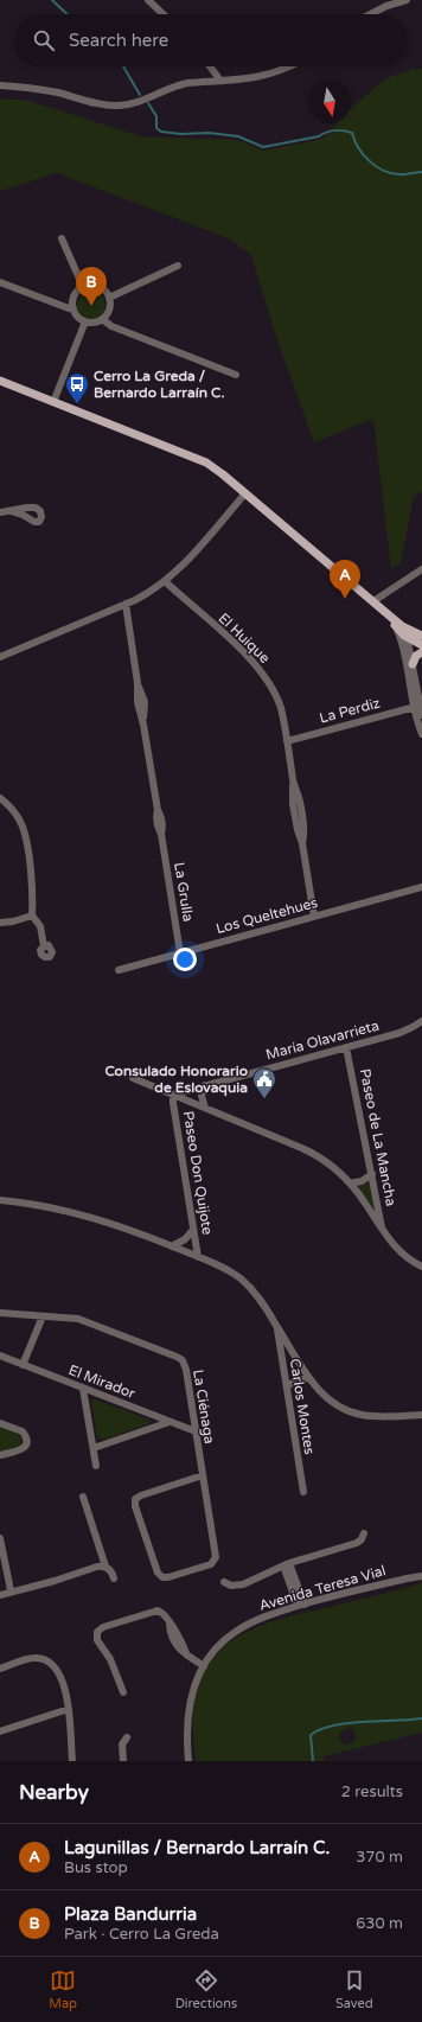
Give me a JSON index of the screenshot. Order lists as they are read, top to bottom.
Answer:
{
  "streets": {
    "street": [
      "El Huique",
      "La Perdiz",
      "La Grulla",
      "Los Queltehues",
      "María Olavarrieta",
      "Paseo de La Mancha",
      "Paseo Don Quijote",
      "El Mirador",
      "La Ciénaga",
      "Carlos Montes",
      "Avenida Teresa Vial"
    ]
  },
  "crossings": [
    ["El Huique", "La Perdiz"],
    ["El Huique", "Los Queltehues"],
    ["La Grulla", "Los Queltehues"],
    ["María Olavarrieta", "Paseo de La Mancha"],
    ["María Olavarrieta", "Paseo Don Quijote"],
    ["El Mirador", "La Ciénaga"]
  ],
  "places": {
    "bus stop": ["Cerro La Greda / Bernardo Larraín C."],
    "public building": ["Consulado Honorario de Eslovaquia"]
  },
  "north": "bottom",
  "page": {
    "search": "Search here",
    "pins": ["B", "A"],
    "heading": ["Nearby", "2 results"],
    "list": [
      {
        "mark": "A",
        "name": "Lagunillas / Bernardo Larraín C.",
        "note": "Bus stop",
        "value": "370 m"
      },
      {
        "mark": "B",
        "name": "Plaza Bandurria",
        "note": "Park · Cerro La Greda",
        "value": "630 m"
      }
    ],
    "nav": ["Map", "Directions", "Saved"]
  }
}
